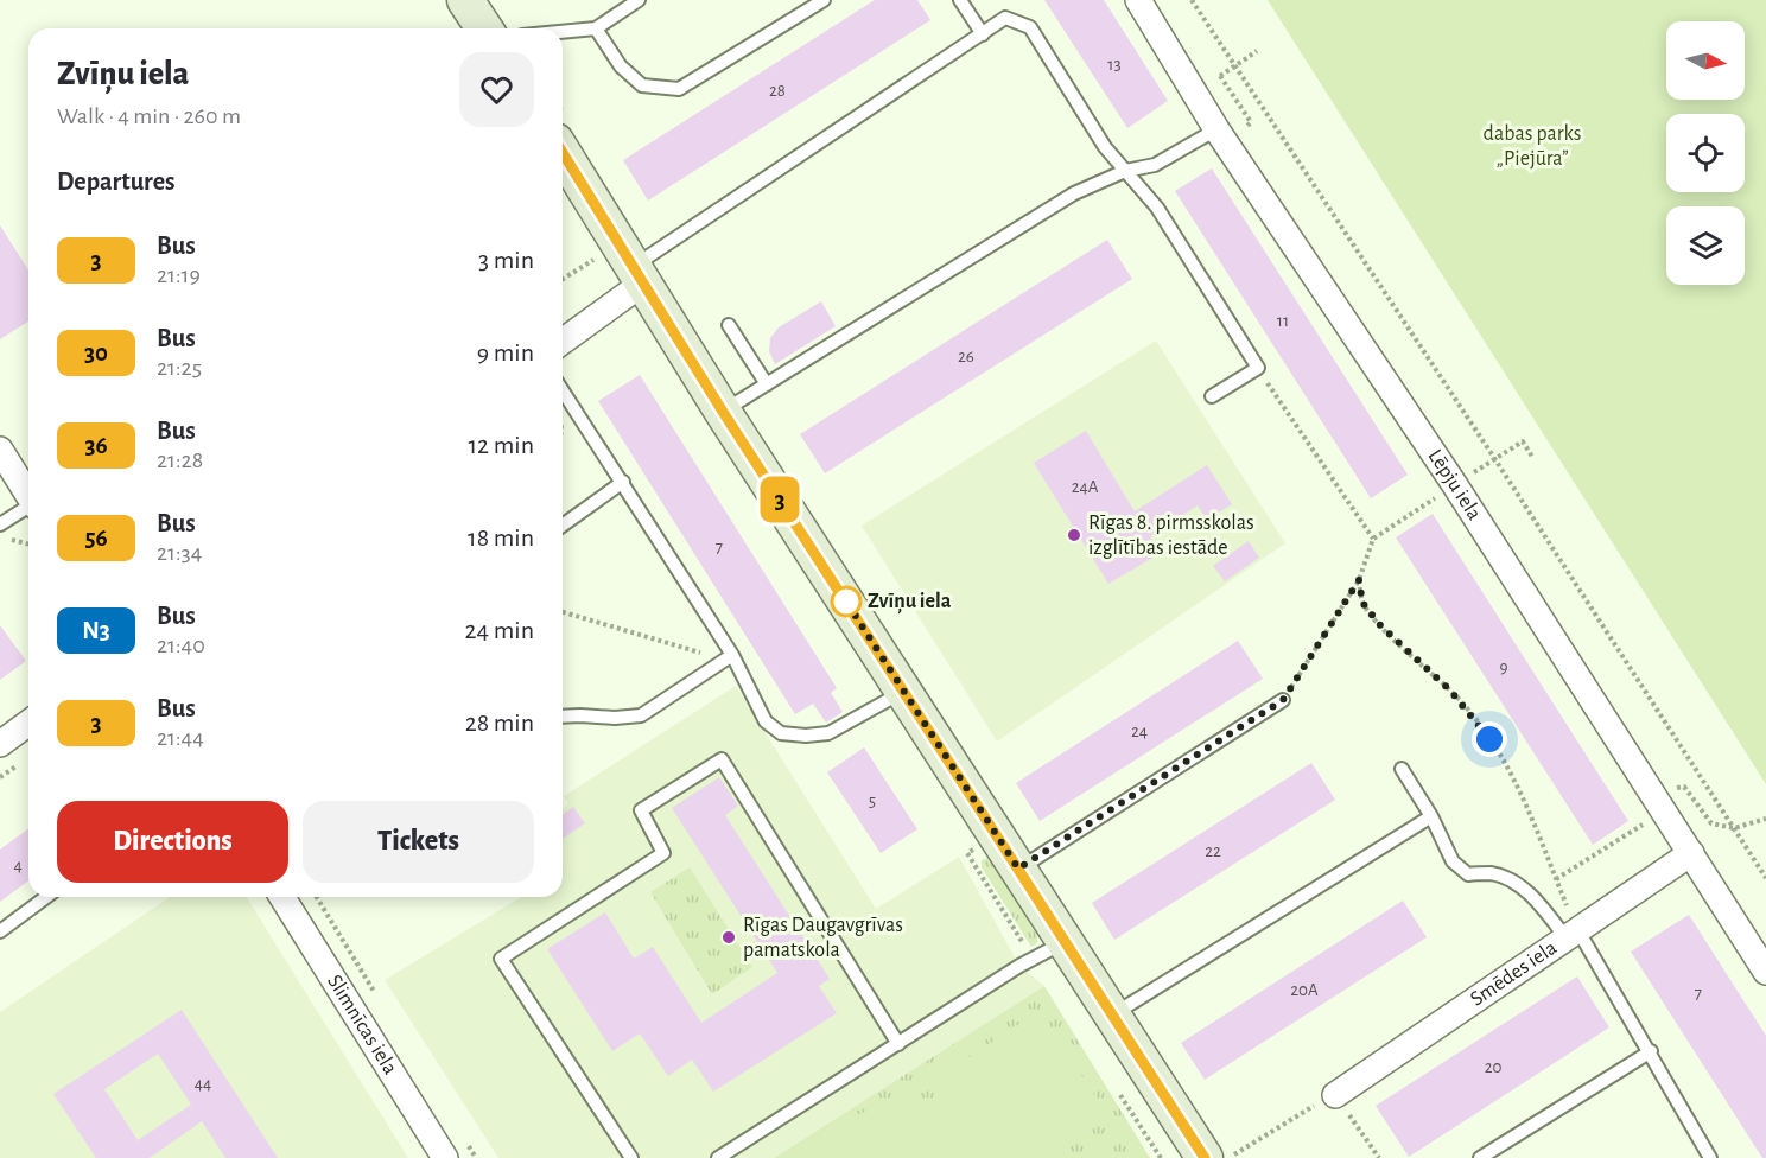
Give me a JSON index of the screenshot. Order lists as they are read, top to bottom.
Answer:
{
  "streets": {
    "street": ["Lēpju iela", "Smēdes iela", "Slimnīcas iela"]
  },
  "crossings": [
    ["Lēpju iela", "Smēdes iela"]
  ],
  "parks": ["dabas parks „Piejūra”"],
  "places": ["Rīgas 8. pirmsskolas izglītības iestāde", "Zvīņu iela", "Rīgas Daugavgrīvas pamatskola"],
  "lines": ["bus line 3"],
  "house_numbers": [
    "13",
    "28",
    "11",
    "26",
    "24A",
    "7",
    "9",
    "24",
    "5",
    "22",
    "4",
    "20A",
    "7",
    "20",
    "44"
  ],
  "north": "right",
  "page": {
    "on_map": "3",
    "heading": [
      ["Zvīņu iela", "Walk · 4 min · 260 m"],
      "Departures"
    ],
    "list": [
      {
        "mark": "3",
        "name": "Bus",
        "note": "21:19",
        "value": "3 min"
      },
      {
        "mark": "30",
        "name": "Bus",
        "note": "21:25",
        "value": "9 min"
      },
      {
        "mark": "36",
        "name": "Bus",
        "note": "21:28",
        "value": "12 min"
      },
      {
        "mark": "56",
        "name": "Bus",
        "note": "21:34",
        "value": "18 min"
      },
      {
        "mark": "N3",
        "name": "Bus",
        "note": "21:40",
        "value": "24 min"
      },
      {
        "mark": "3",
        "name": "Bus",
        "note": "21:44",
        "value": "28 min"
      }
    ],
    "buttons": ["Directions", "Tickets"]
  }
}
